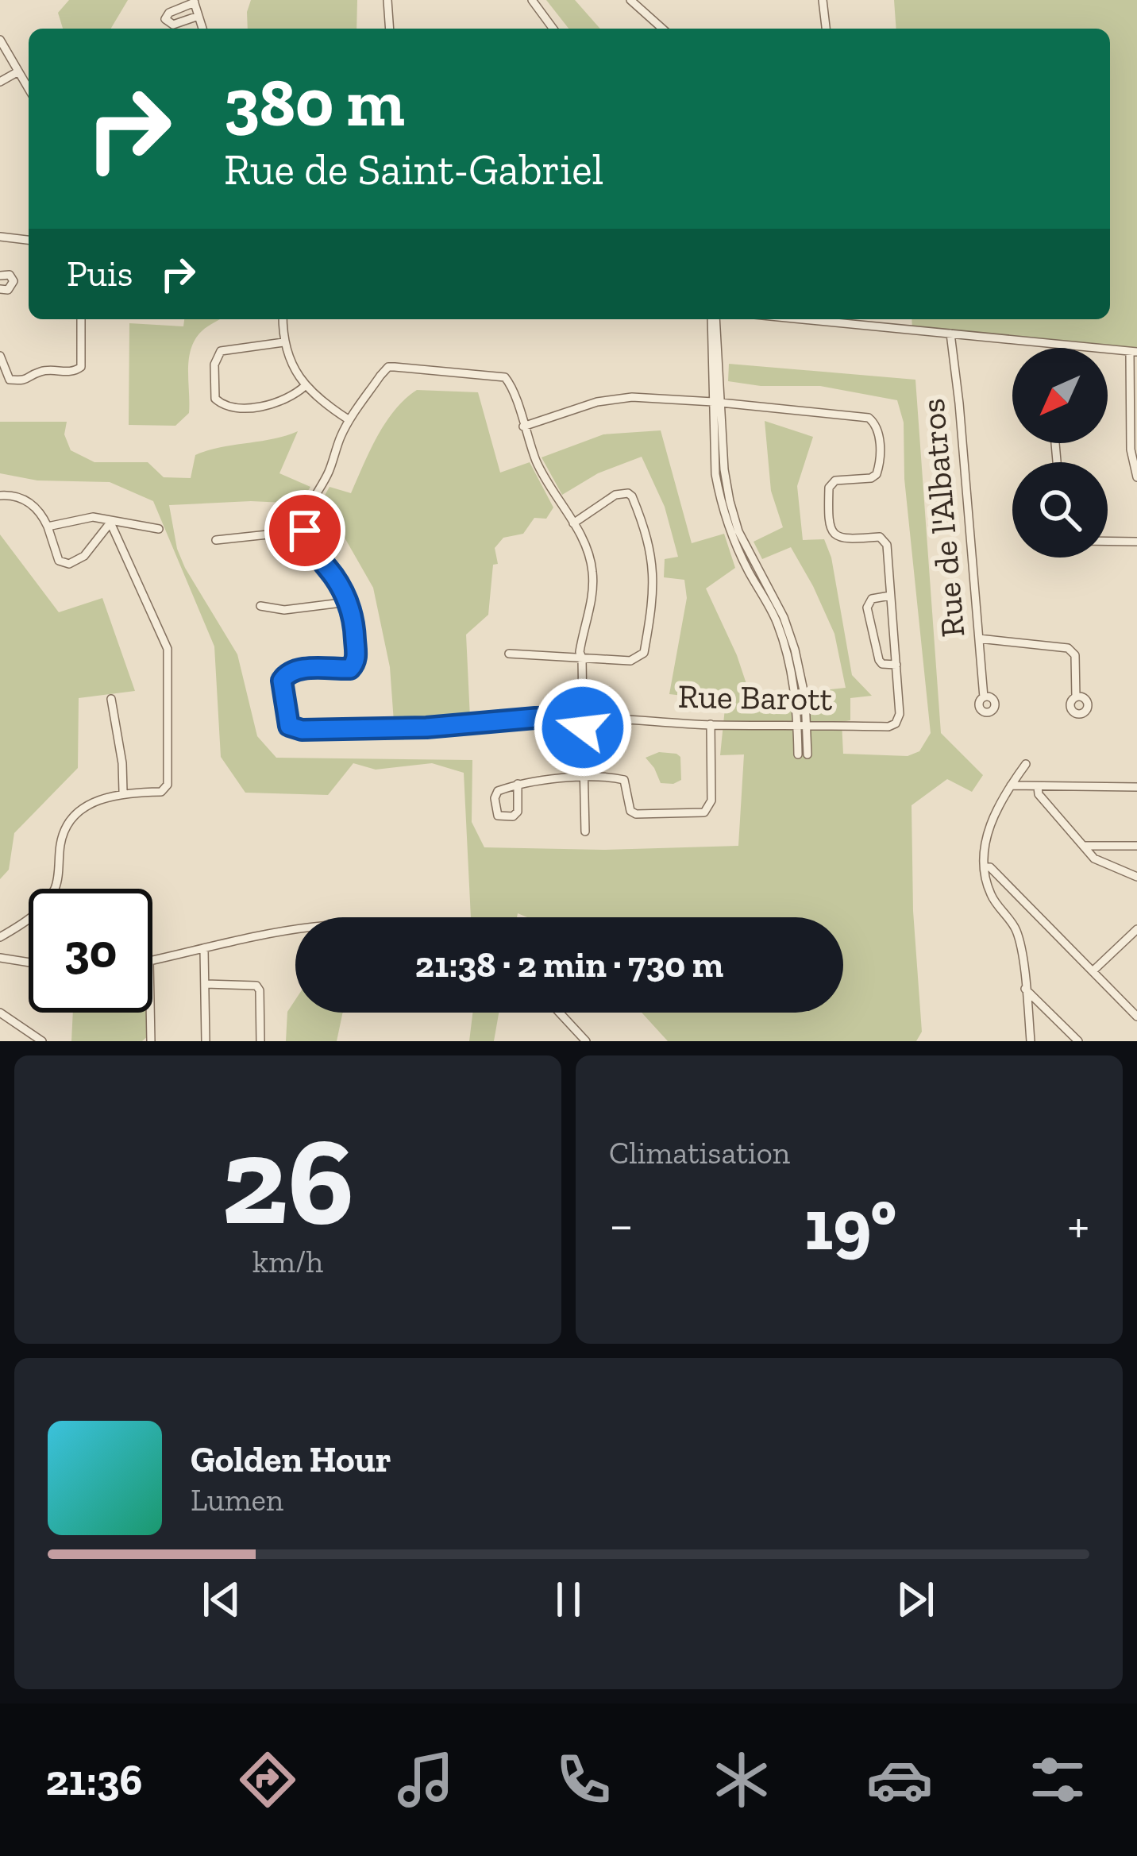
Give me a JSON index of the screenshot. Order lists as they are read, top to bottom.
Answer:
{
  "streets": {
    "street": ["Rue de l'Albatros", "Rue Barott"]
  },
  "north": "bottom left",
  "page": {
    "turn": ["380 m", "Rue de Saint-Gabriel"],
    "then": "Puis",
    "limit": "30",
    "trip": "21:38 · 2 min · 730 m",
    "tile": [
      ["26", "km/h"],
      "Climatisation"
    ],
    "heat": ["−", "19°", "+"],
    "song": ["Golden Hour", "Lumen"],
    "tabs": "21:36"
  }
}
